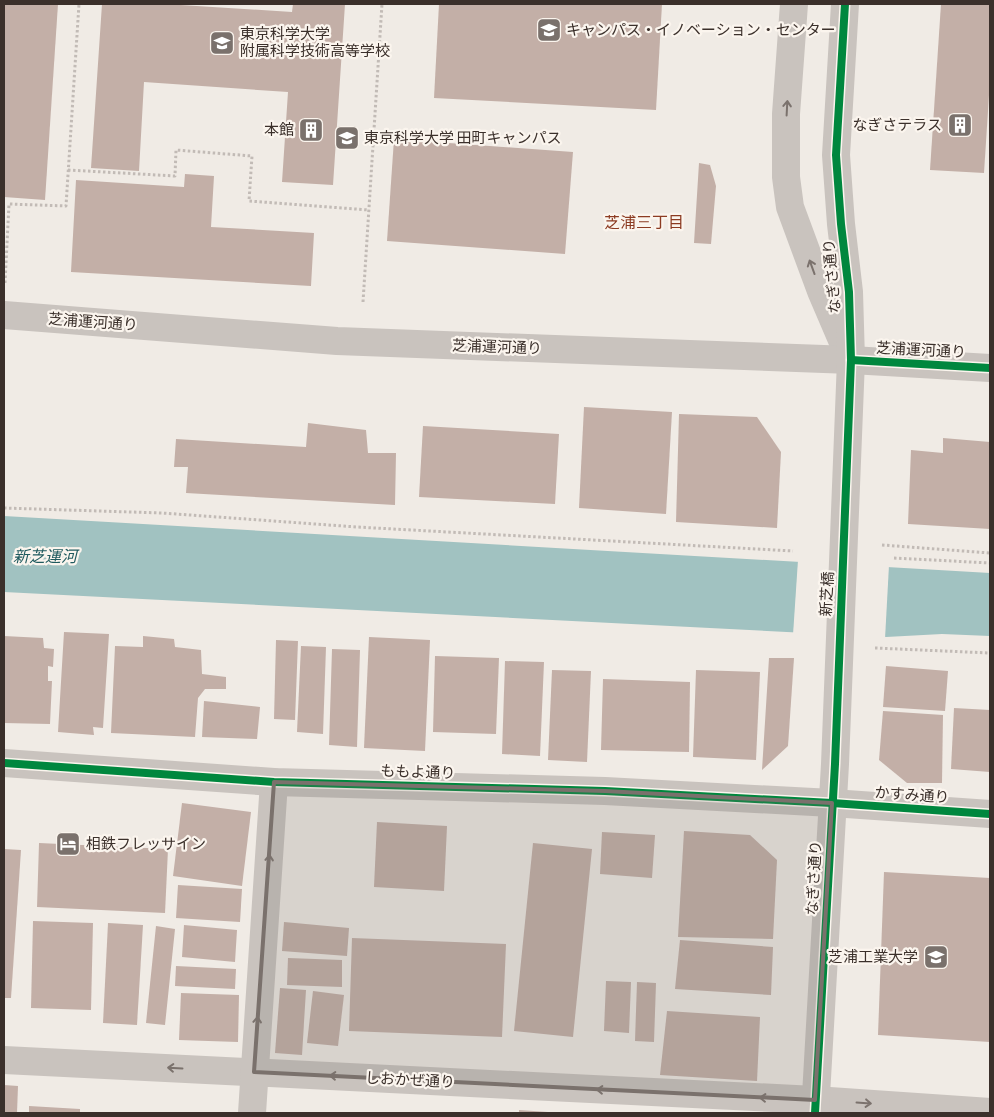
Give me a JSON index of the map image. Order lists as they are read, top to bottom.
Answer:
{
  "streets": {
    "street": [
      "なぎさ通り",
      "芝浦運河通り",
      "新芝橋",
      "ももよ通り",
      "かすみ通り",
      "しおかぜ通り"
    ]
  },
  "crossings": [
    ["なぎさ通り", "芝浦運河通り"],
    ["なぎさ通り", "新芝橋"],
    ["なぎさ通り", "ももよ通り"],
    ["なぎさ通り", "かすみ通り"],
    ["なぎさ通り", "しおかぜ通り"],
    ["ももよ通り", "かすみ通り"]
  ],
  "districts": ["芝浦三丁目"],
  "water": ["新芝運河"],
  "places": {
    "school or university": [
      "キャンパス・イノベーション・センター",
      "東京科学大学 附属科学技術高等学校",
      "東京科学大学 田町キャンパス",
      "芝浦工業大学"
    ],
    "building": ["なぎさテラス", "本館"],
    "hotel": ["相鉄フレッサイン"]
  }
}
